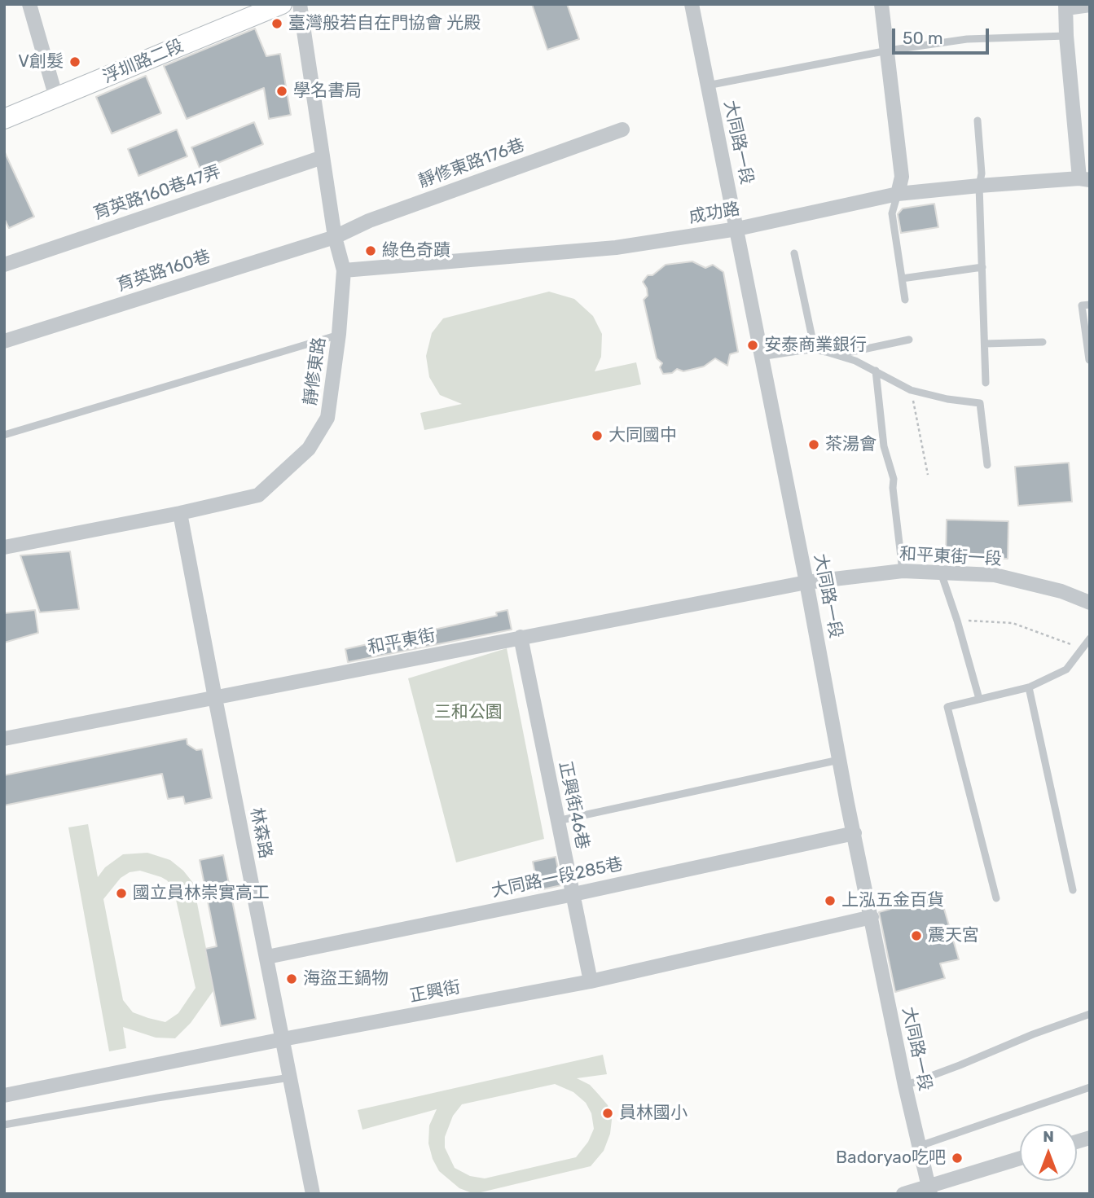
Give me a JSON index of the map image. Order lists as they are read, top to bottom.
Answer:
{
  "streets": {
    "street": [
      "浮圳路二段",
      "大同路一段",
      "靜修東路176巷",
      "育英路160巷47弄",
      "成功路",
      "育英路160巷",
      "靜修東路",
      "和平東街一段",
      "和平東街",
      "正興街46巷",
      "林森路",
      "大同路一段285巷",
      "正興街"
    ]
  },
  "crossings": [
    ["大同路一段", "成功路"],
    ["大同路一段", "和平東街一段"],
    ["大同路一段", "和平東街"],
    ["大同路一段", "大同路一段285巷"],
    ["大同路一段", "正興街"],
    ["靜修東路176巷", "育英路160巷"],
    ["靜修東路176巷", "靜修東路"],
    ["育英路160巷47弄", "靜修東路"],
    ["成功路", "靜修東路"],
    ["育英路160巷", "靜修東路"],
    ["靜修東路", "林森路"],
    ["和平東街一段", "和平東街"],
    ["和平東街", "正興街46巷"],
    ["和平東街", "林森路"],
    ["正興街46巷", "大同路一段285巷"],
    ["正興街46巷", "正興街"],
    ["林森路", "大同路一段285巷"],
    ["林森路", "正興街"]
  ],
  "parks": ["三和公園"],
  "places": [
    "臺灣般若自在門協會 光殿",
    "V創髮",
    "學名書局",
    "綠色奇蹟",
    "安泰商業銀行",
    "大同國中",
    "茶湯會",
    "國立員林崇實高工",
    "上泓五金百貨",
    "震天宮",
    "海盜王鍋物",
    "員林國小",
    "Badoryao吃吧"
  ],
  "scale_bar": "50 m",
  "north": "top"
}
